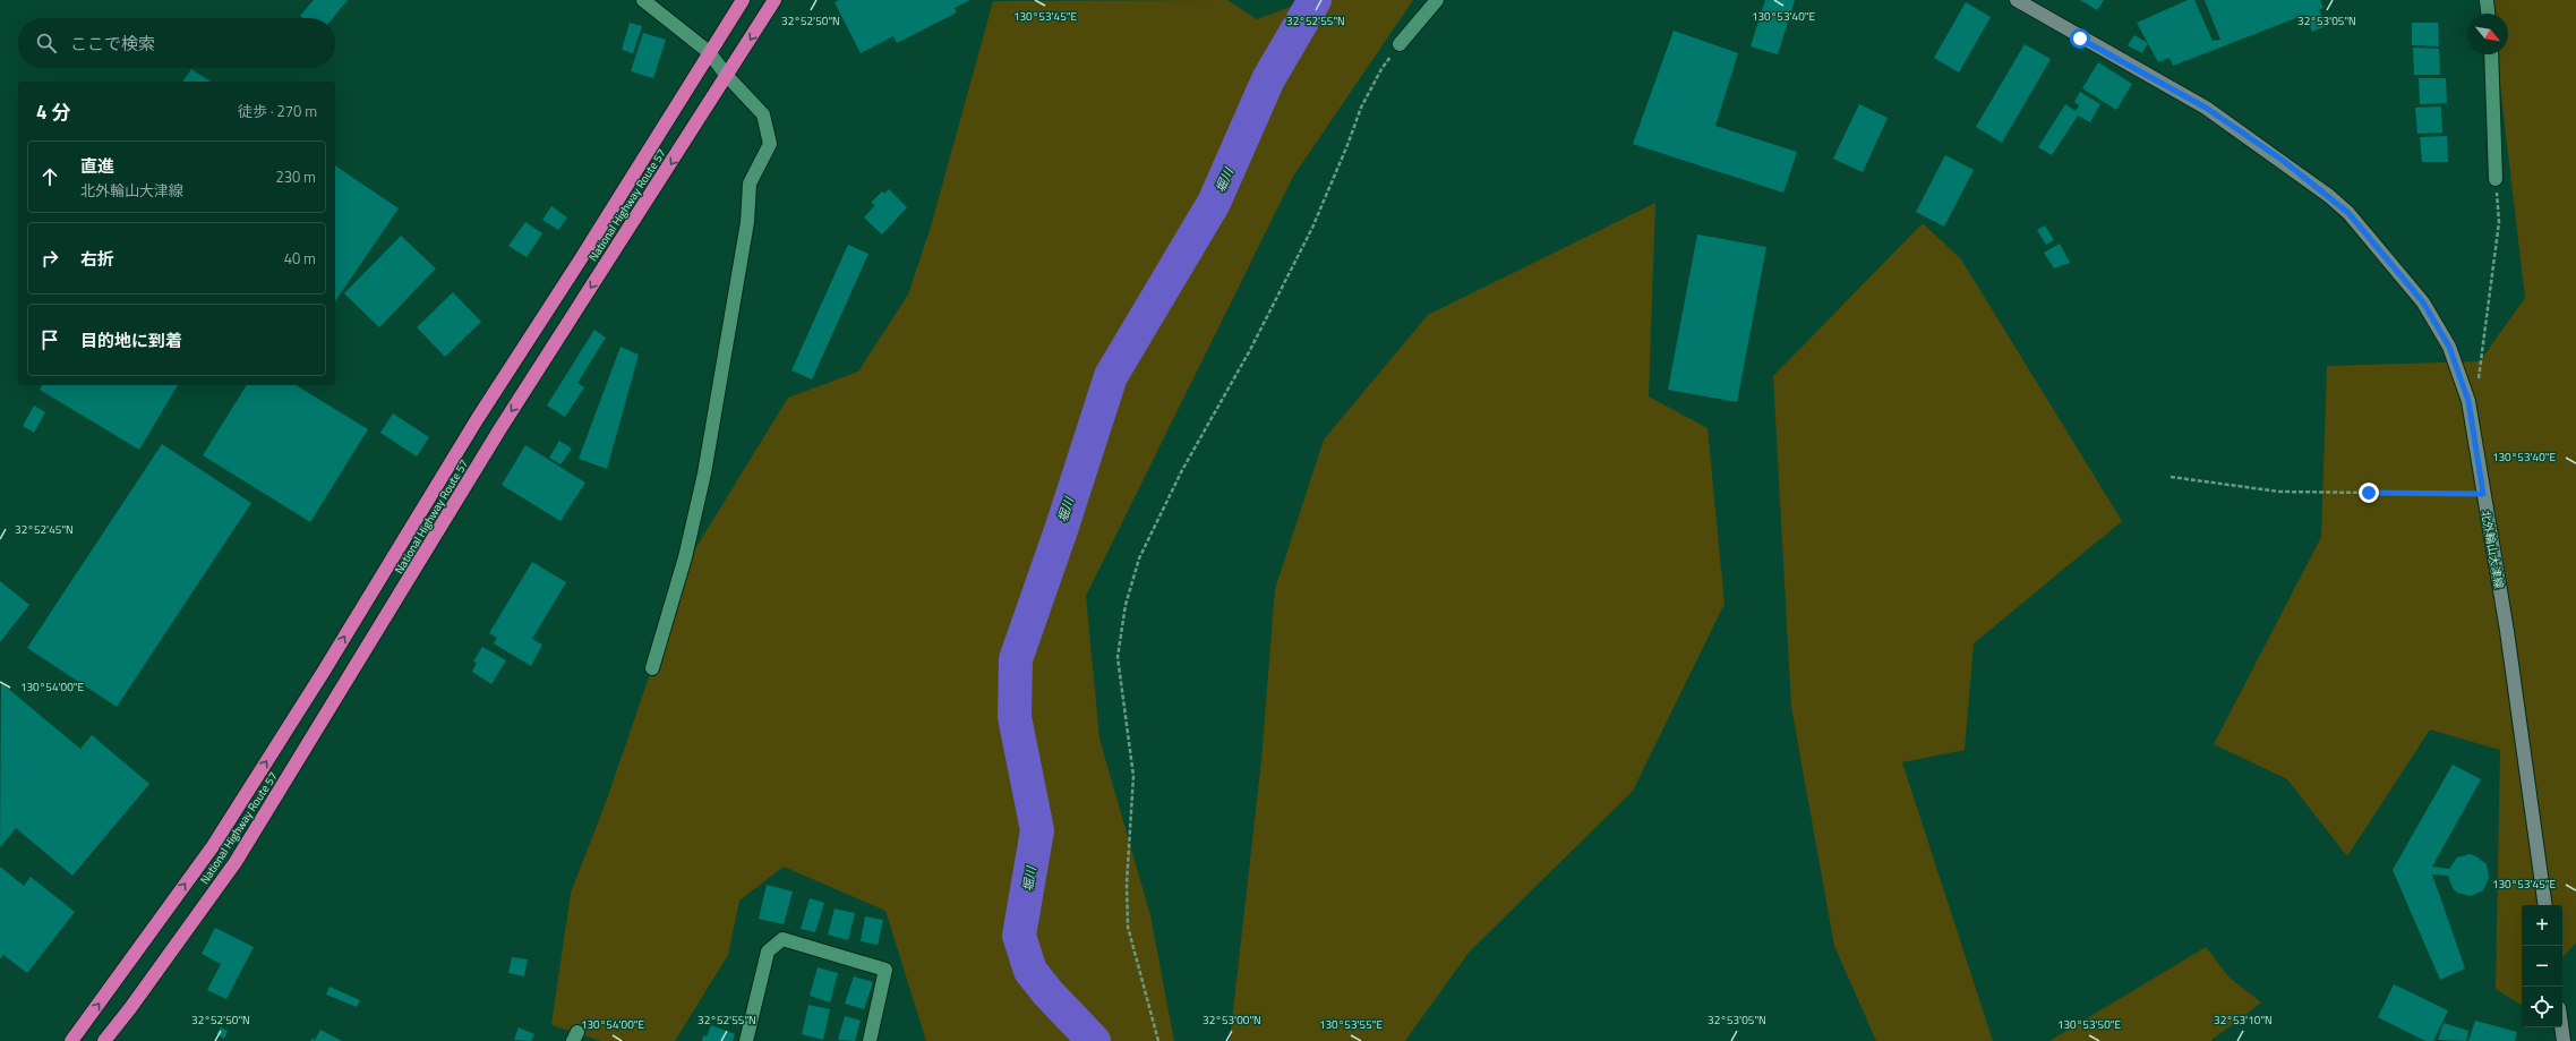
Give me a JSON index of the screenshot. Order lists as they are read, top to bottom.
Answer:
{
  "streets": {
    "highway": ["National Highway Route 57"],
    "main road": ["北外輪山大津線"]
  },
  "water": ["堀川"],
  "north": "bottom right",
  "page": {
    "search": "ここで検索",
    "heading": ["4 分", "徒歩 · 270 m"],
    "list": [
      ["直進", "北外輪山大津線", "230 m"],
      ["右折", "40 m"],
      "目的地に到着"
    ],
    "map_buttons": ["+", "−"]
  },
  "coordinates": [
    "130°53'45\"E",
    "130°53'40\"E",
    "32°52'50\"N",
    "32°52'55\"N",
    "32°53'05\"N",
    "32°52'45\"N",
    "130°54'00\"E",
    "32°53'00\"N",
    "32°53'10\"N",
    "130°53'55\"E",
    "130°53'50\"E"
  ]
}
